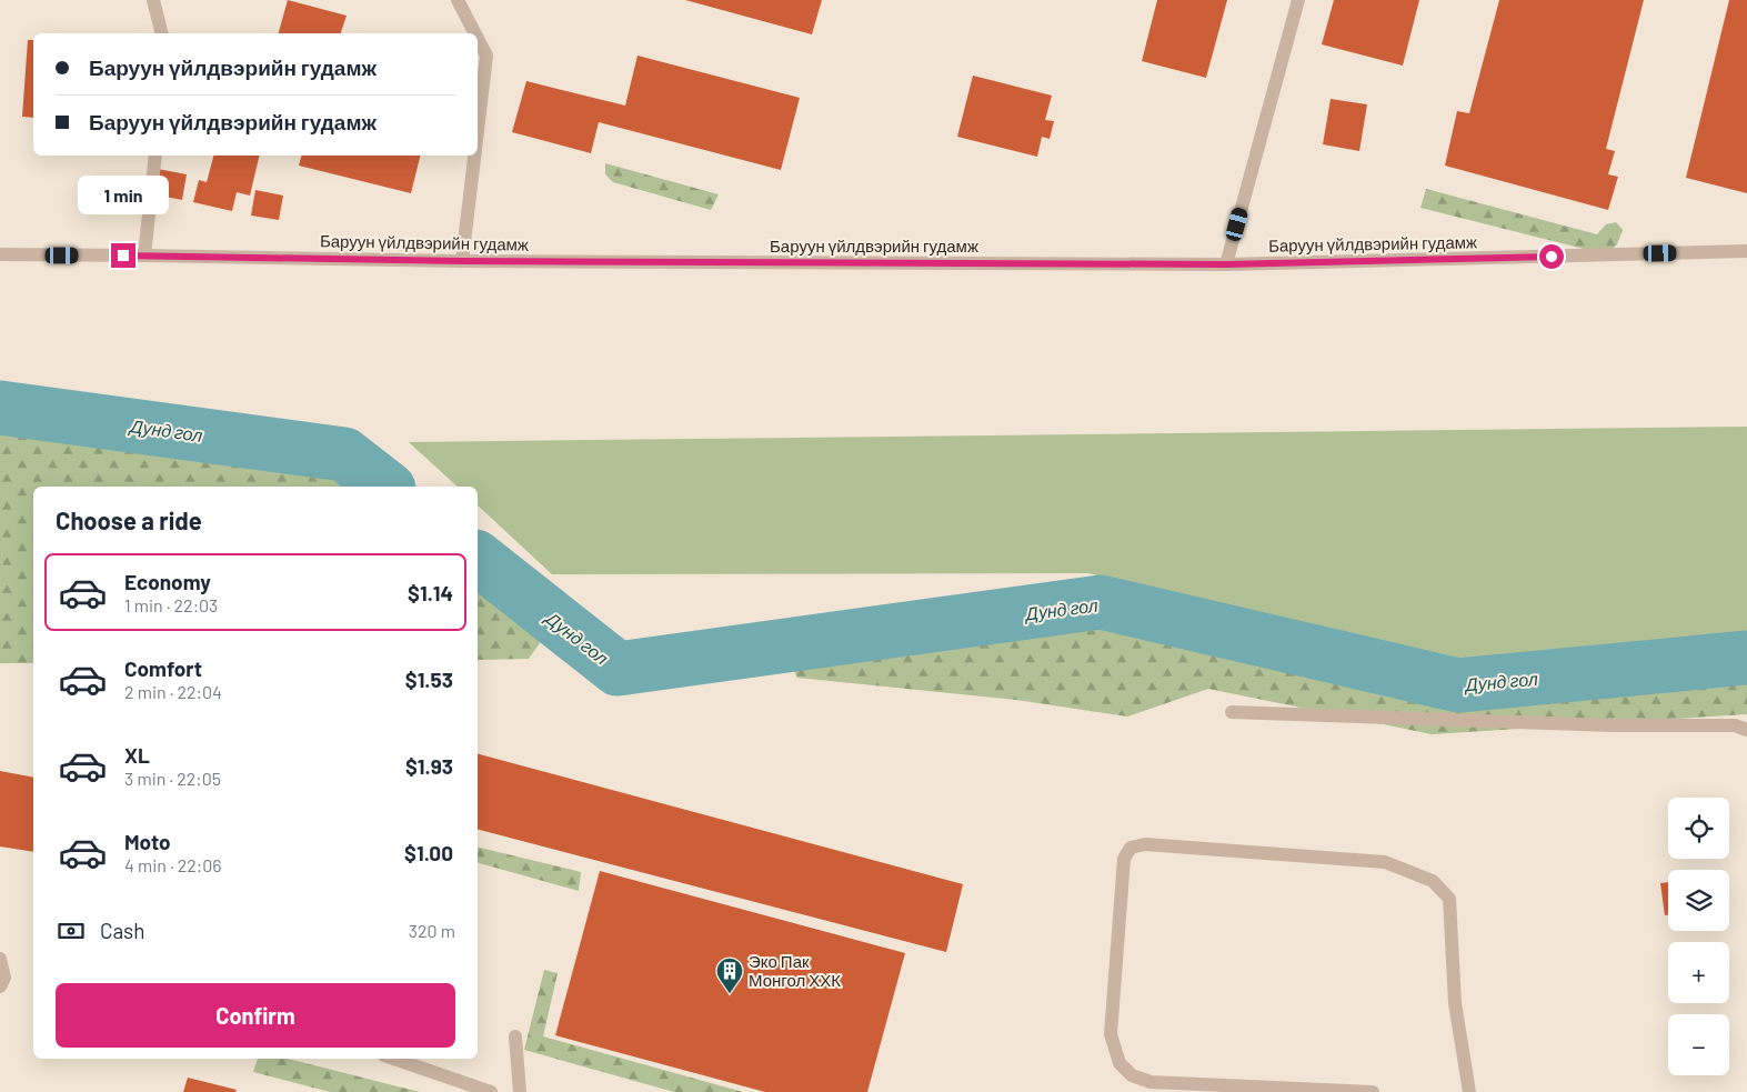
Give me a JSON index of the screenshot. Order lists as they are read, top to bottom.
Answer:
{
  "streets": {
    "street": ["Баруун үйлдвэрийн гудамж"]
  },
  "water": ["Дунд гол"],
  "places": {
    "building": ["Эко Пак Монгол ХХК"]
  },
  "page": {
    "banner": ["Баруун үйлдвэрийн гудамж", "Баруун үйлдвэрийн гудамж"],
    "bubble": "1 min",
    "heading": "Choose a ride",
    "list": [
      {
        "name": "Economy",
        "note": "1 min · 22:03",
        "value": "$1.14"
      },
      {
        "name": "Comfort",
        "note": "2 min · 22:04",
        "value": "$1.53"
      },
      {
        "name": "XL",
        "note": "3 min · 22:05",
        "value": "$1.93"
      },
      {
        "name": "Moto",
        "note": "4 min · 22:06",
        "value": "$1.00"
      }
    ],
    "map_buttons": ["+", "−"],
    "pay": ["Cash", "320 m"],
    "buttons": "Confirm"
  }
}
